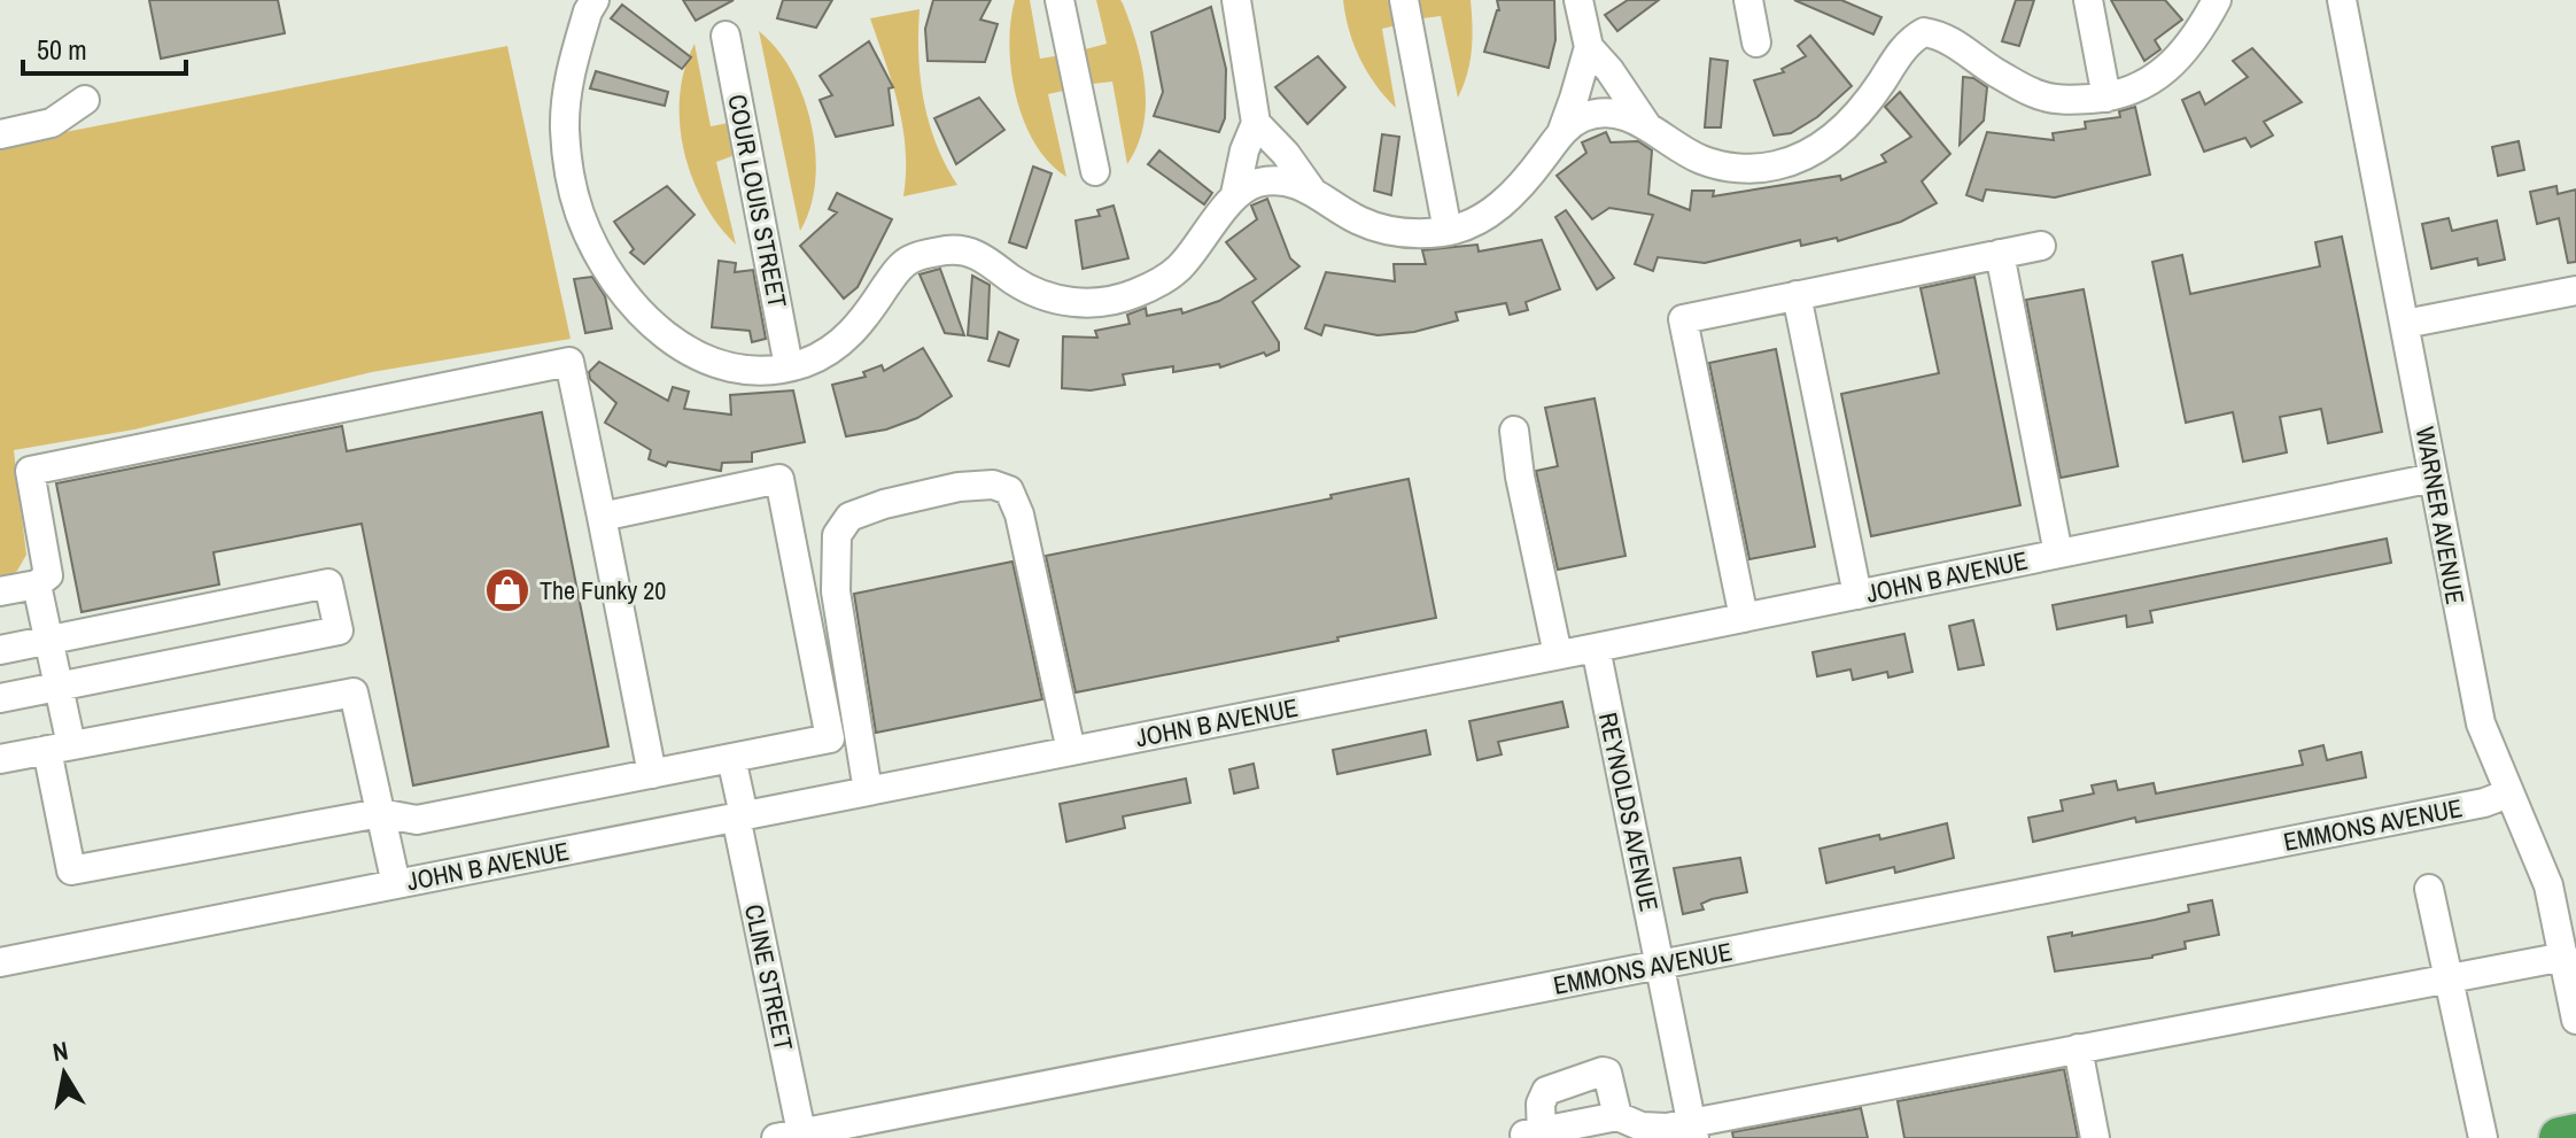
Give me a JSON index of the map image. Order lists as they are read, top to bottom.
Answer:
{
  "streets": {
    "street": [
      "COUR LOUIS STREET",
      "WARNER AVENUE",
      "JOHN B AVENUE",
      "REYNOLDS AVENUE",
      "EMMONS AVENUE",
      "CLINE STREET"
    ]
  },
  "crossings": [
    ["WARNER AVENUE", "JOHN B AVENUE"],
    ["WARNER AVENUE", "EMMONS AVENUE"],
    ["JOHN B AVENUE", "REYNOLDS AVENUE"],
    ["JOHN B AVENUE", "CLINE STREET"],
    ["REYNOLDS AVENUE", "EMMONS AVENUE"],
    ["EMMONS AVENUE", "CLINE STREET"]
  ],
  "places": {
    "shop": ["The Funky 20"]
  },
  "scale_bar": "50 m",
  "north": "top"
}
